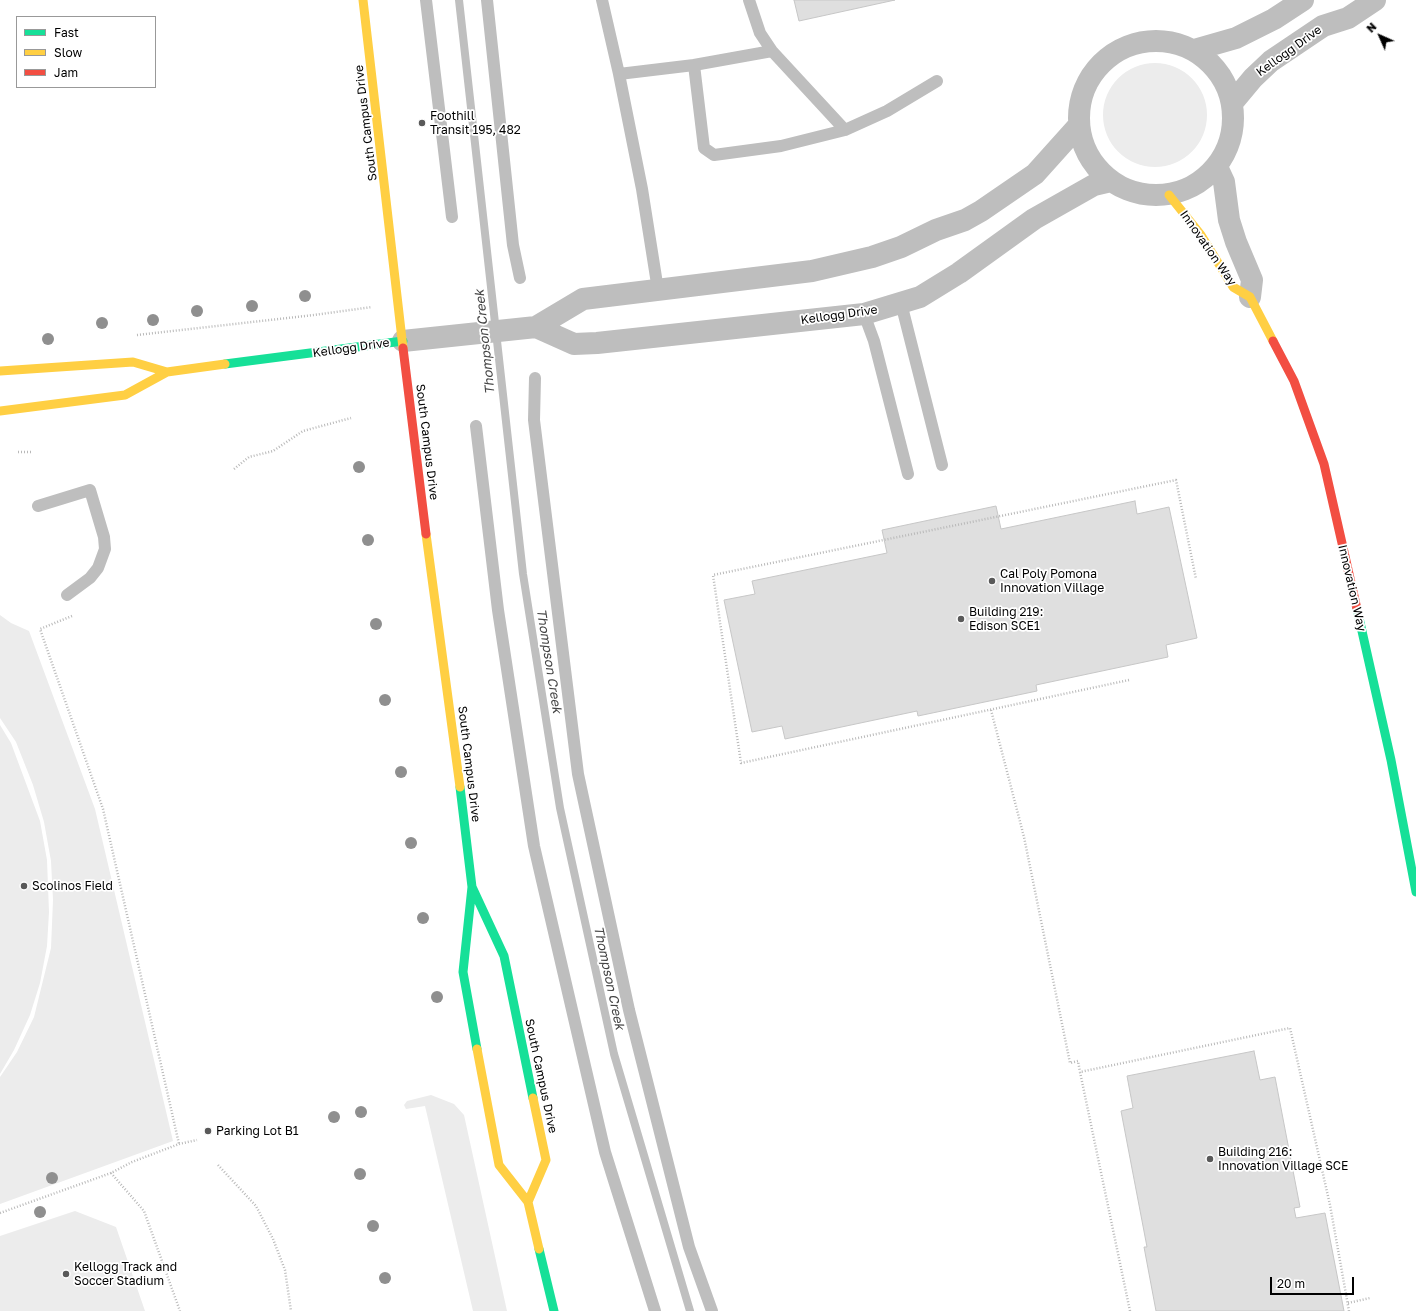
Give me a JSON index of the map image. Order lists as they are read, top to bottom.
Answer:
{
  "streets": {
    "street": ["Kellogg Drive", "South Campus Drive", "Innovation Way"]
  },
  "crossings": [
    ["Kellogg Drive", "South Campus Drive"]
  ],
  "water": ["Thompson Creek"],
  "places": [
    "Foothill Transit 195, 482",
    "Cal Poly Pomona Innovation Village",
    "Building 219: Edison SCE1",
    "Scolinos Field",
    "Parking Lot B1",
    "Building 216: Innovation Village SCE",
    "Kellogg Track and Soccer Stadium"
  ],
  "legend": ["Fast", "Slow", "Jam"],
  "scale_bar": "20 m",
  "north": "top left"
}
